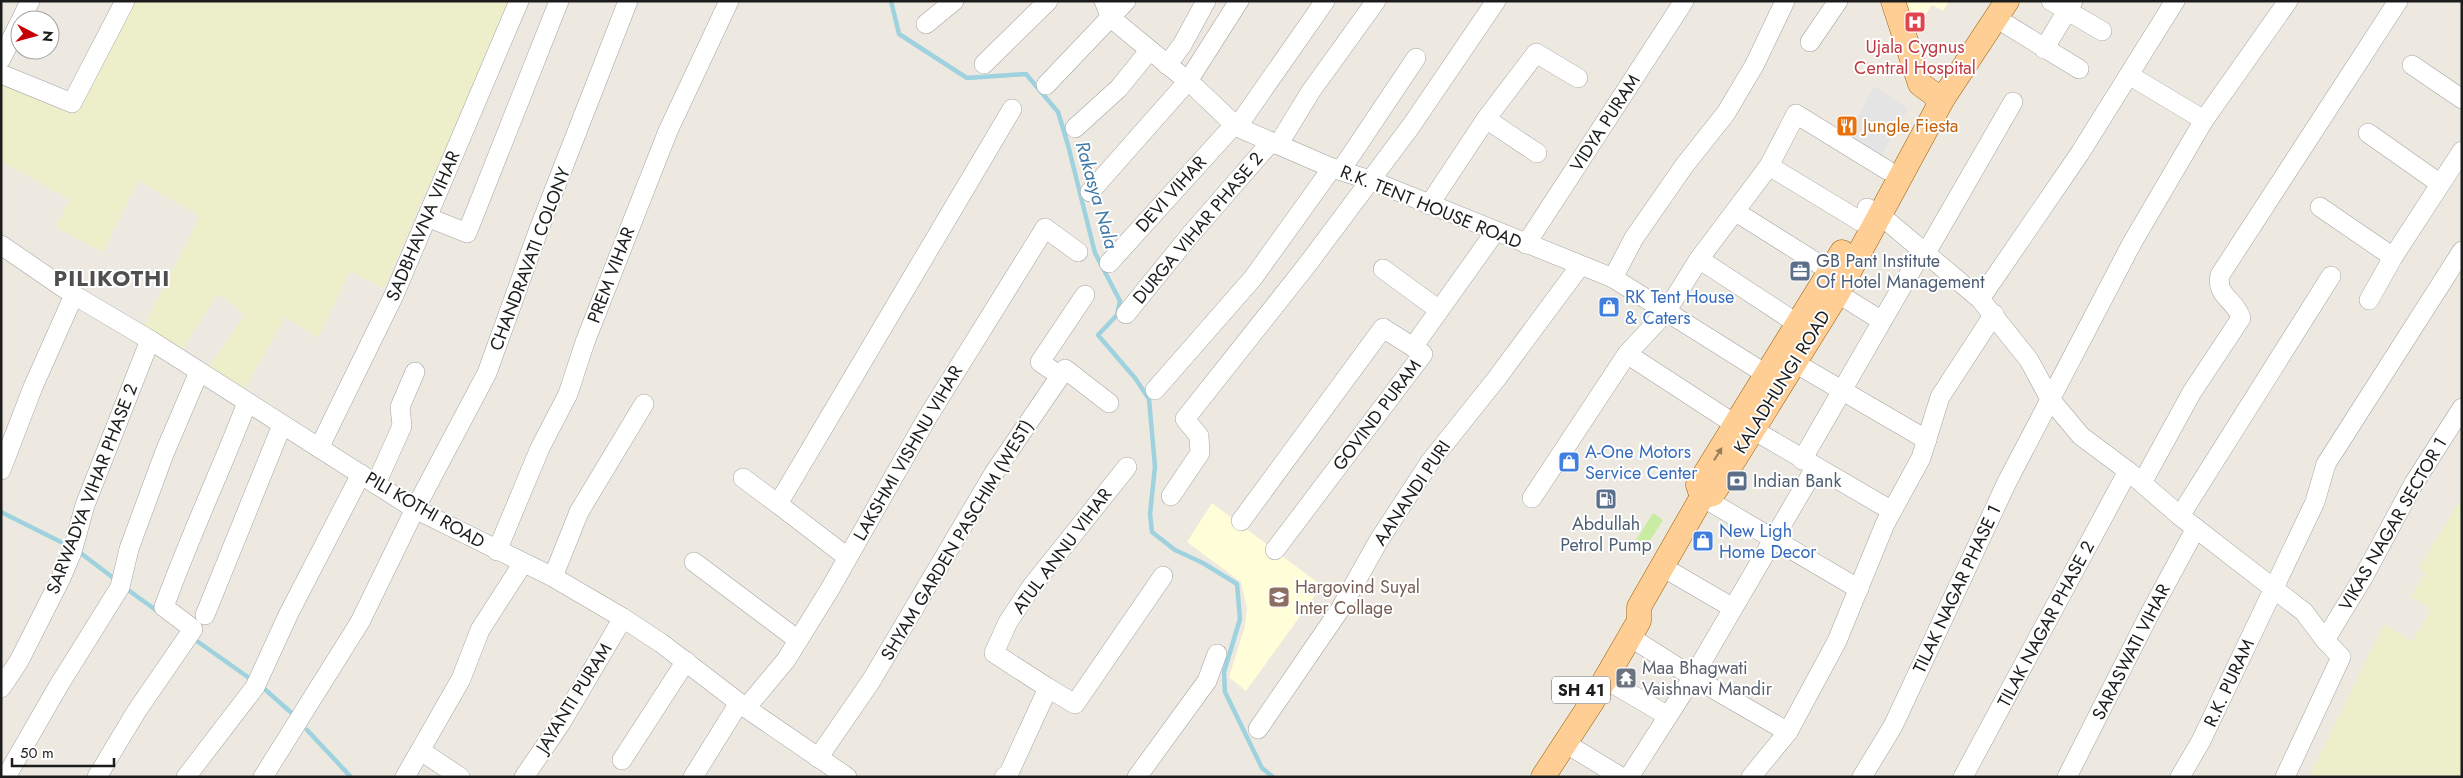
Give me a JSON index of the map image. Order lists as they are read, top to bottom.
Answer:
{
  "streets": {
    "main road": ["KALADHUNGI ROAD", "SH 41"],
    "street": [
      "VIDYA PURAM",
      "DEVI VIHAR",
      "R.K. TENT HOUSE ROAD",
      "SADBHAVNA VIHAR",
      "DURGA VIHAR PHASE 2",
      "CHANDRAVATI COLONY",
      "PREM VIHAR",
      "GOVIND PURAM",
      "LAKSHMI VISHNU VIHAR",
      "SARWADYA VIHAR PHASE 2",
      "AANANDI PURI",
      "PILI KOTHI ROAD",
      "VIKAS NAGAR SECTOR 1",
      "SHYAM GARDEN PASCHIM (WEST)",
      "ATUL ANNU VIHAR",
      "TILAK NAGAR PHASE 1",
      "TILAK NAGAR PHASE 2",
      "SARASWATI VIHAR",
      "R.K. PURAM",
      "JAYANTI PURAM"
    ]
  },
  "crossings": [
    ["VIDYA PURAM", "R.K. TENT HOUSE ROAD"],
    ["DEVI VIHAR", "R.K. TENT HOUSE ROAD"],
    ["R.K. TENT HOUSE ROAD", "DURGA VIHAR PHASE 2"],
    ["R.K. TENT HOUSE ROAD", "KALADHUNGI ROAD"],
    ["R.K. TENT HOUSE ROAD", "GOVIND PURAM"],
    ["R.K. TENT HOUSE ROAD", "AANANDI PURI"],
    ["SADBHAVNA VIHAR", "PILI KOTHI ROAD"],
    ["CHANDRAVATI COLONY", "PILI KOTHI ROAD"],
    ["PREM VIHAR", "PILI KOTHI ROAD"],
    ["LAKSHMI VISHNU VIHAR", "PILI KOTHI ROAD"],
    ["SARWADYA VIHAR PHASE 2", "PILI KOTHI ROAD"],
    ["PILI KOTHI ROAD", "SHYAM GARDEN PASCHIM (WEST)"],
    ["PILI KOTHI ROAD", "JAYANTI PURAM"]
  ],
  "districts": ["PILIKOTHI"],
  "water": ["Rakasya Nala"],
  "places": {
    "hospital": ["Ujala Cygnus Central Hospital"],
    "restaurant": ["Jungle Fiesta"],
    "office": ["GB Pant Institute Of Hotel Management"],
    "shop": ["RK Tent House & Caters", "A-One Motors Service Center", "New Ligh Home Decor"],
    "bank": ["Indian Bank"],
    "fuel station": ["Abdullah Petrol Pump"],
    "school or university": ["Hargovind Suyal Inter Collage"],
    "temple": ["Maa Bhagwati Vaishnavi Mandir"]
  },
  "scale_bar": "50 m",
  "north": "right"
}
